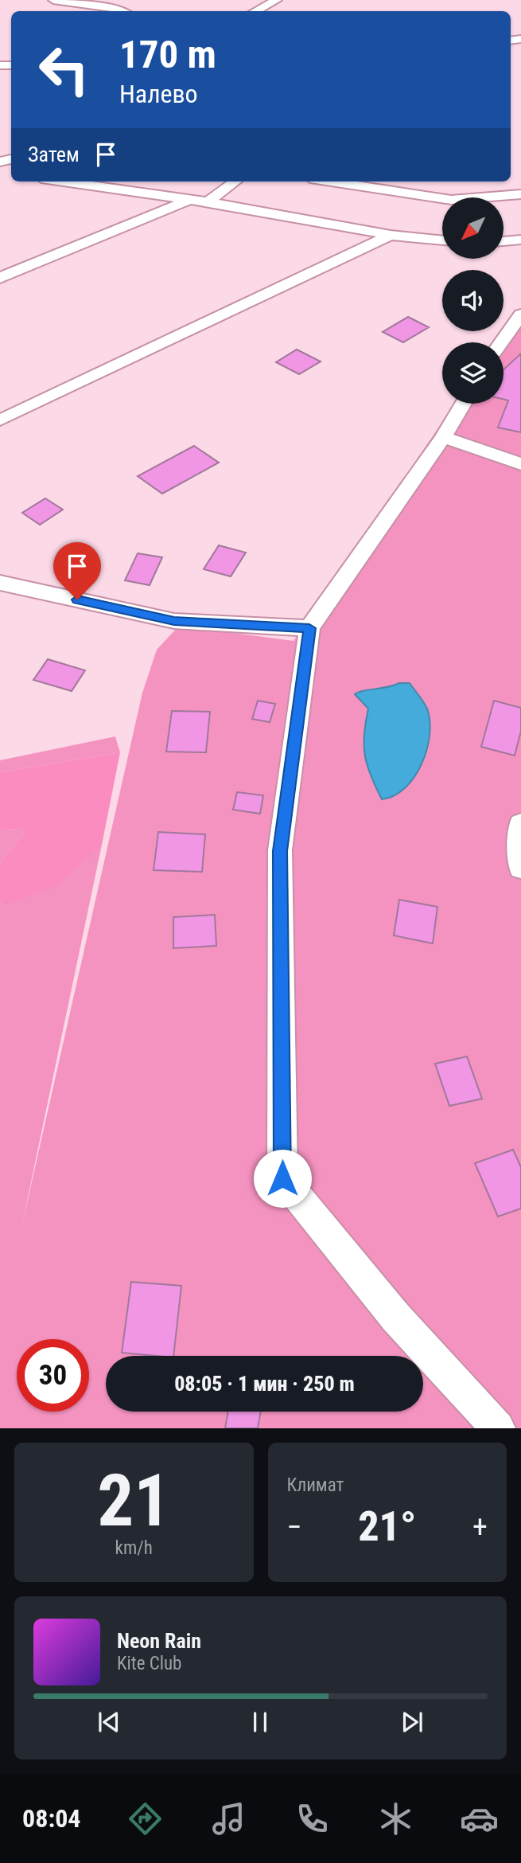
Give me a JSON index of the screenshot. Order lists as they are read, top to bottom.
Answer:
{
  "north": "bottom left",
  "page": {
    "turn": ["170 m", "Налево"],
    "then": "Затем",
    "limit": "30",
    "trip": "08:05 · 1 мин · 250 m",
    "tile": [
      ["21", "km/h"],
      "Климат"
    ],
    "heat": ["−", "21°", "+"],
    "song": ["Neon Rain", "Kite Club"],
    "tabs": "08:04"
  }
}
